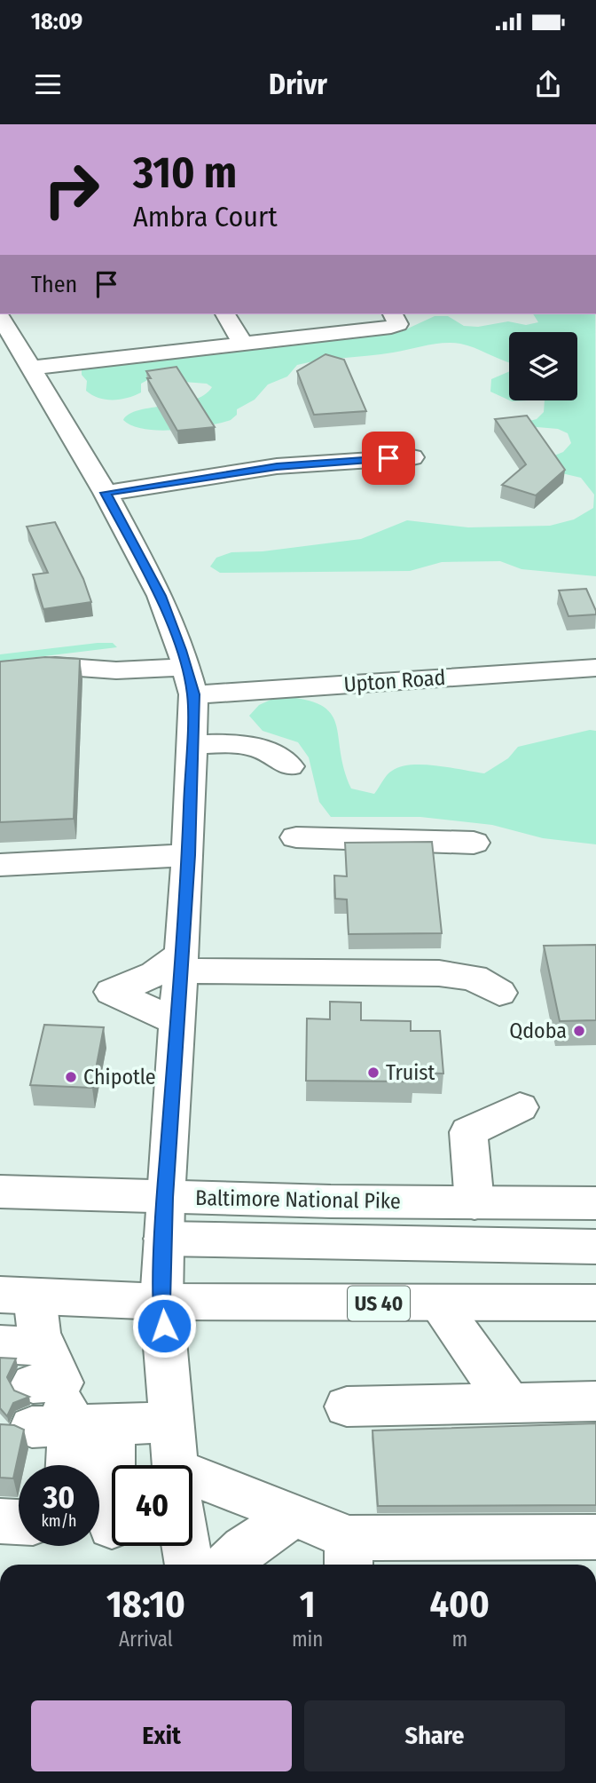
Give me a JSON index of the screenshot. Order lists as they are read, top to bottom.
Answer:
{
  "streets": {
    "street": ["Upton Road", "Baltimore National Pike", "US 40"]
  },
  "places": ["Qdoba", "Truist", "Chipotle"],
  "page": {
    "status": "18:09",
    "header": "Drivr",
    "turn": ["310 m", "Ambra Court"],
    "then": "Then",
    "speed": "30 km/h",
    "limit": "40",
    "eta": [
      "18:10",
      "Arrival",
      "1",
      "min",
      "400",
      "m"
    ],
    "buttons": ["Exit", "Share"]
  }
}
